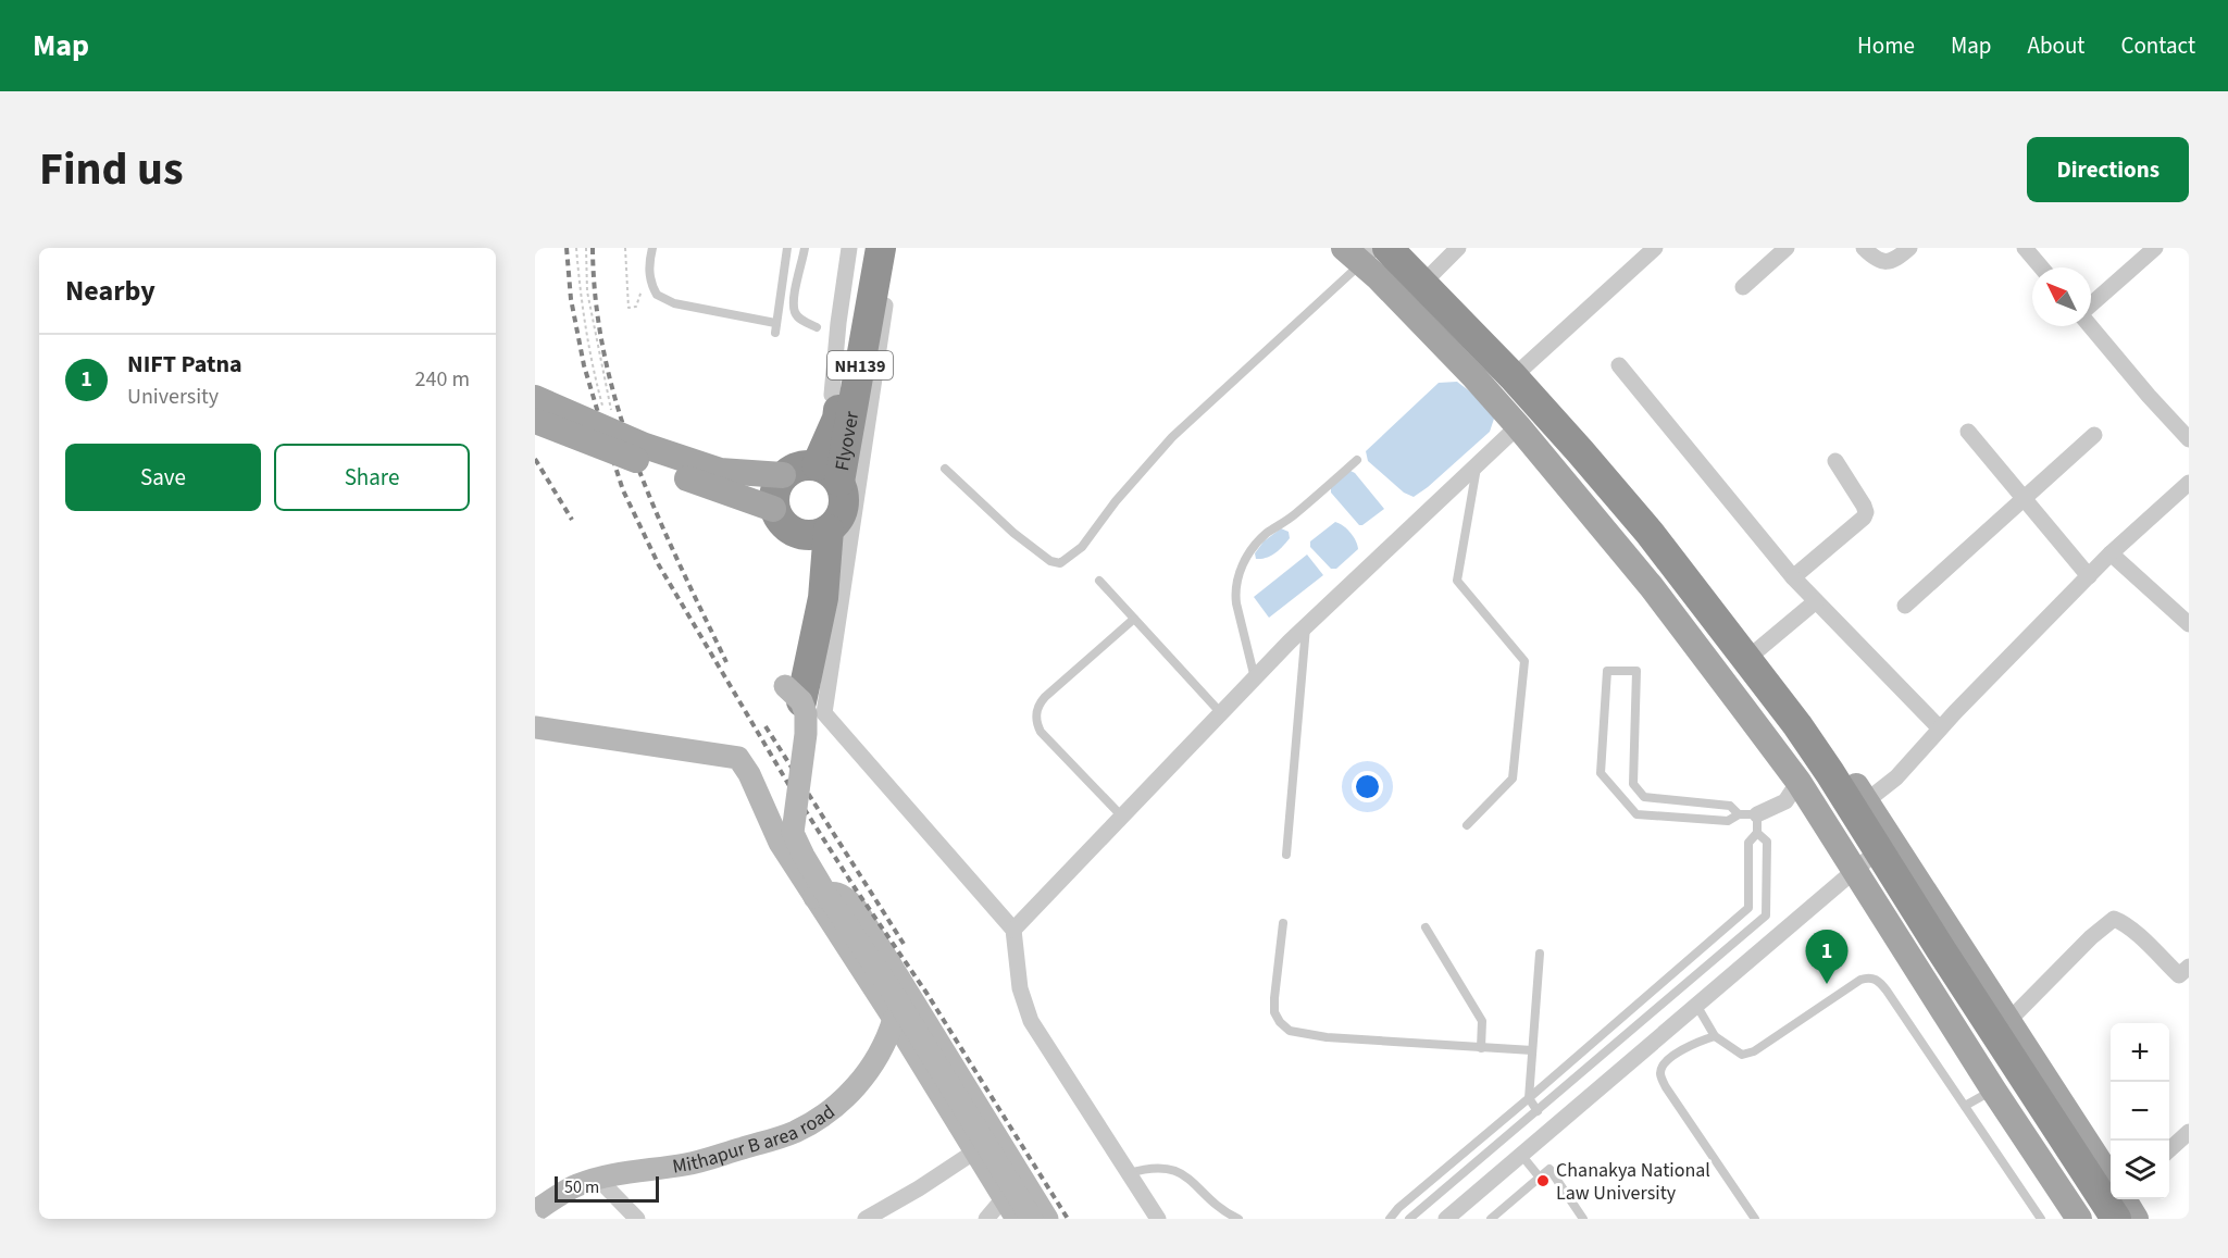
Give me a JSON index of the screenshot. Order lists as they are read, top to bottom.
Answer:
{
  "streets": {
    "highway": ["NH139", "Flyover"],
    "street": ["Mithapur B area road"]
  },
  "crossings": [
    ["NH139", "Flyover"]
  ],
  "places": ["Chanakya National Law University"],
  "scale_bar": "50 m",
  "north": "top left",
  "page": {
    "header": "Map",
    "nav": [
      "Home",
      "Map",
      "About",
      "Contact"
    ],
    "title": "Find us",
    "buttons": [
      "Directions",
      ["Save", "Share"]
    ],
    "heading": "Nearby",
    "list": [
      {
        "mark": "1",
        "name": "NIFT Patna",
        "note": "University",
        "value": "240 m"
      }
    ],
    "pins": "1",
    "map_buttons": ["+", "−"],
    "scale": "50 m"
  }
}
